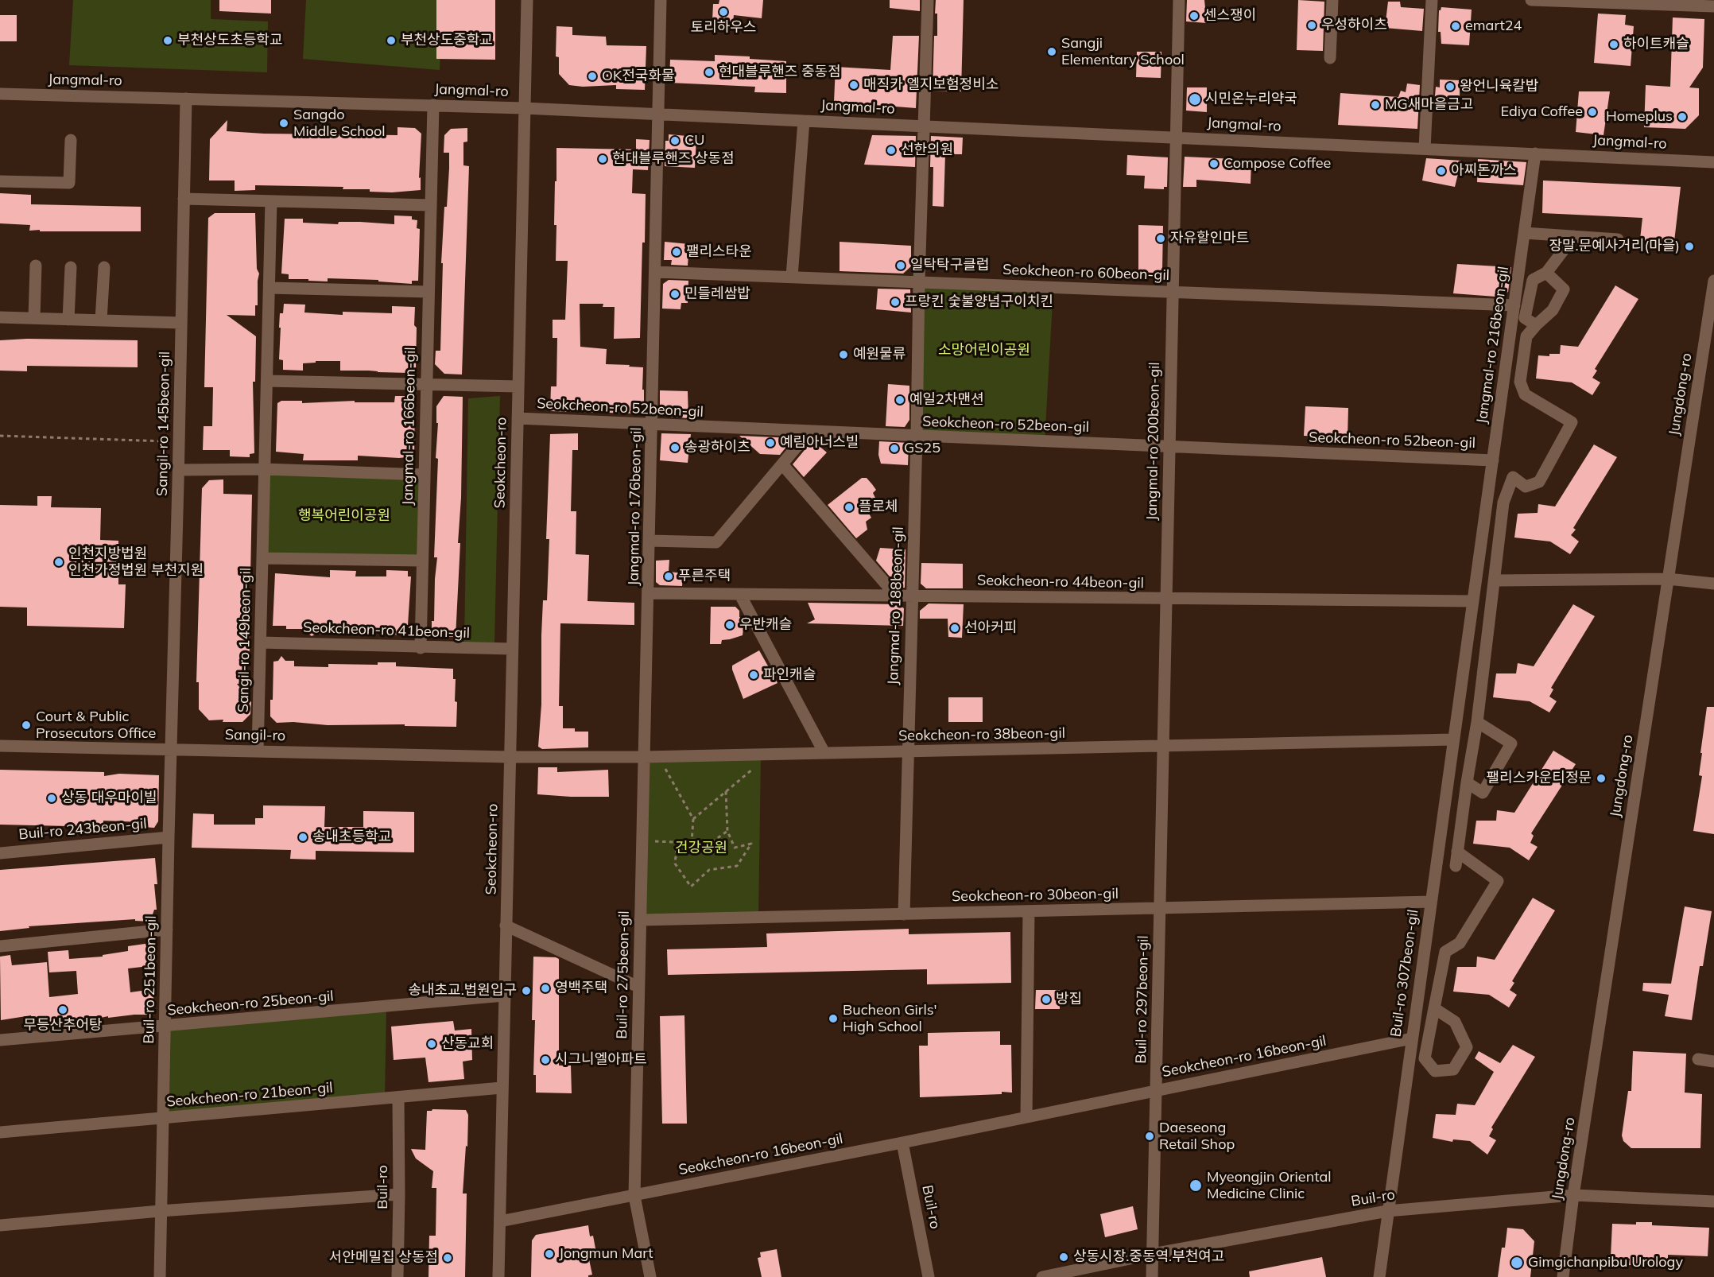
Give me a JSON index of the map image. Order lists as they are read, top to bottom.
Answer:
{
  "streets": {
    "street": [
      "Jangmal-ro",
      "Seokcheon-ro 60beon-gil",
      "Jangmal-ro 216beon-gil",
      "Jungdong-ro",
      "Seokcheon-ro 52beon-gil",
      "Sangil-ro 145beon-gil",
      "Jangmal-ro 166beon-gil",
      "Jangmal-ro 200beon-gil",
      "Seokcheon-ro",
      "Jangmal-ro 176beon-gil",
      "Seokcheon-ro 44beon-gil",
      "Jangmal-ro 188beon-gil",
      "Seokcheon-ro 41beon-gil",
      "Sangil-ro 149beon-gil",
      "Seokcheon-ro 38beon-gil",
      "Sangil-ro",
      "Buil-ro 243beon-gil",
      "Seokcheon-ro 30beon-gil",
      "Buil-ro 307beon-gil",
      "Buil-ro 275beon-gil",
      "Buil-ro 251beon-gil",
      "Buil-ro 297beon-gil",
      "Seokcheon-ro 25beon-gil",
      "Seokcheon-ro 16beon-gil",
      "Seokcheon-ro 21beon-gil",
      "Buil-ro"
    ]
  },
  "crossings": [
    ["Jangmal-ro", "Jangmal-ro 216beon-gil"],
    ["Jangmal-ro", "Sangil-ro 145beon-gil"],
    ["Jangmal-ro", "Jangmal-ro 166beon-gil"],
    ["Jangmal-ro", "Jangmal-ro 200beon-gil"],
    ["Jangmal-ro", "Seokcheon-ro"],
    ["Jangmal-ro", "Jangmal-ro 176beon-gil"],
    ["Jangmal-ro", "Jangmal-ro 188beon-gil"],
    ["Seokcheon-ro 60beon-gil", "Jangmal-ro 216beon-gil"],
    ["Seokcheon-ro 60beon-gil", "Jangmal-ro 200beon-gil"],
    ["Seokcheon-ro 60beon-gil", "Jangmal-ro 176beon-gil"],
    ["Seokcheon-ro 60beon-gil", "Jangmal-ro 188beon-gil"],
    ["Jangmal-ro 216beon-gil", "Seokcheon-ro 52beon-gil"],
    ["Jangmal-ro 216beon-gil", "Seokcheon-ro 44beon-gil"],
    ["Jangmal-ro 216beon-gil", "Seokcheon-ro 38beon-gil"],
    ["Jangmal-ro 216beon-gil", "Buil-ro 307beon-gil"],
    ["Jungdong-ro", "Buil-ro"],
    ["Seokcheon-ro 52beon-gil", "Jangmal-ro 200beon-gil"],
    ["Seokcheon-ro 52beon-gil", "Seokcheon-ro"],
    ["Seokcheon-ro 52beon-gil", "Jangmal-ro 176beon-gil"],
    ["Seokcheon-ro 52beon-gil", "Jangmal-ro 188beon-gil"],
    ["Sangil-ro 145beon-gil", "Sangil-ro"],
    ["Sangil-ro 145beon-gil", "Buil-ro 251beon-gil"],
    ["Jangmal-ro 166beon-gil", "Seokcheon-ro 41beon-gil"],
    ["Jangmal-ro 166beon-gil", "Sangil-ro 149beon-gil"],
    ["Jangmal-ro 200beon-gil", "Seokcheon-ro 44beon-gil"],
    ["Jangmal-ro 200beon-gil", "Seokcheon-ro 38beon-gil"],
    ["Jangmal-ro 200beon-gil", "Buil-ro 297beon-gil"],
    ["Seokcheon-ro", "Seokcheon-ro 41beon-gil"],
    ["Seokcheon-ro", "Seokcheon-ro 38beon-gil"],
    ["Seokcheon-ro", "Sangil-ro"],
    ["Seokcheon-ro", "Seokcheon-ro 25beon-gil"],
    ["Seokcheon-ro", "Seokcheon-ro 16beon-gil"],
    ["Seokcheon-ro", "Seokcheon-ro 21beon-gil"],
    ["Jangmal-ro 176beon-gil", "Seokcheon-ro 44beon-gil"],
    ["Jangmal-ro 176beon-gil", "Seokcheon-ro 38beon-gil"],
    ["Jangmal-ro 176beon-gil", "Buil-ro 275beon-gil"],
    ["Seokcheon-ro 44beon-gil", "Jangmal-ro 188beon-gil"],
    ["Jangmal-ro 188beon-gil", "Seokcheon-ro 38beon-gil"],
    ["Jangmal-ro 188beon-gil", "Seokcheon-ro 30beon-gil"],
    ["Seokcheon-ro 41beon-gil", "Sangil-ro 149beon-gil"],
    ["Sangil-ro 149beon-gil", "Sangil-ro"],
    ["Seokcheon-ro 38beon-gil", "Sangil-ro"],
    ["Seokcheon-ro 38beon-gil", "Buil-ro 307beon-gil"],
    ["Seokcheon-ro 38beon-gil", "Buil-ro 275beon-gil"],
    ["Seokcheon-ro 38beon-gil", "Buil-ro 297beon-gil"],
    ["Sangil-ro", "Buil-ro 251beon-gil"],
    ["Buil-ro 243beon-gil", "Buil-ro 251beon-gil"],
    ["Seokcheon-ro 30beon-gil", "Buil-ro 307beon-gil"],
    ["Seokcheon-ro 30beon-gil", "Buil-ro 275beon-gil"],
    ["Seokcheon-ro 30beon-gil", "Buil-ro 297beon-gil"],
    ["Buil-ro 307beon-gil", "Seokcheon-ro 16beon-gil"],
    ["Buil-ro 307beon-gil", "Buil-ro"],
    ["Buil-ro 275beon-gil", "Seokcheon-ro 16beon-gil"],
    ["Buil-ro 251beon-gil", "Seokcheon-ro 25beon-gil"],
    ["Buil-ro 251beon-gil", "Seokcheon-ro 21beon-gil"],
    ["Buil-ro 297beon-gil", "Seokcheon-ro 16beon-gil"],
    ["Buil-ro 297beon-gil", "Buil-ro"],
    ["Seokcheon-ro 16beon-gil", "Buil-ro"],
    ["Seokcheon-ro 21beon-gil", "Buil-ro"]
  ],
  "parks": ["소망어린이공원", "행복어린이공원", "건강공원"],
  "places": [
    "토리하우스",
    "센스쟁이",
    "우성하이츠",
    "emart24",
    "부천상도초등학교",
    "부천상도중학교",
    "하이트캐슬",
    "Sangji Elementary School",
    "현대블루핸즈 중동점",
    "OK전국화물",
    "매직카 엘지보험정비소",
    "왕언니육칼밥",
    "시민온누리약국",
    "MG새마을금고",
    "Ediya Coffee",
    "Homeplus",
    "Sangdo Middle School",
    "CU",
    "선한의원",
    "현대블루핸즈 상동점",
    "Compose Coffee",
    "아찌돈까스",
    "자유할인마트",
    "장말.문예사거리(마을)",
    "팰리스타운",
    "일탁탁구클럽",
    "민들레쌈밥",
    "프랑킨 숯불양념구이치킨",
    "예원물류",
    "예일2차맨션",
    "예림아너스빌",
    "송광하이츠",
    "GS25",
    "플로체",
    "인천지방법원 인천가정법원 부천지원",
    "푸른주택",
    "우반캐슬",
    "선아커피",
    "파인캐슬",
    "Court & Public Prosecutors Office",
    "팰리스카운티정문",
    "상동 대우마이빌",
    "송내초등학교",
    "영백주택",
    "송내초교.법원입구",
    "방집",
    "무등산추어탕",
    "Bucheon Girls' High School",
    "산동교회",
    "시그니엘아파트",
    "Daeseong Retail Shop",
    "Myeongjin Oriental Medicine Clinic",
    "Jongmun Mart",
    "상동시장.중동역.부천여고",
    "서안메밀집 상동점",
    "Gimgichanpibu Urology"
  ]
}
